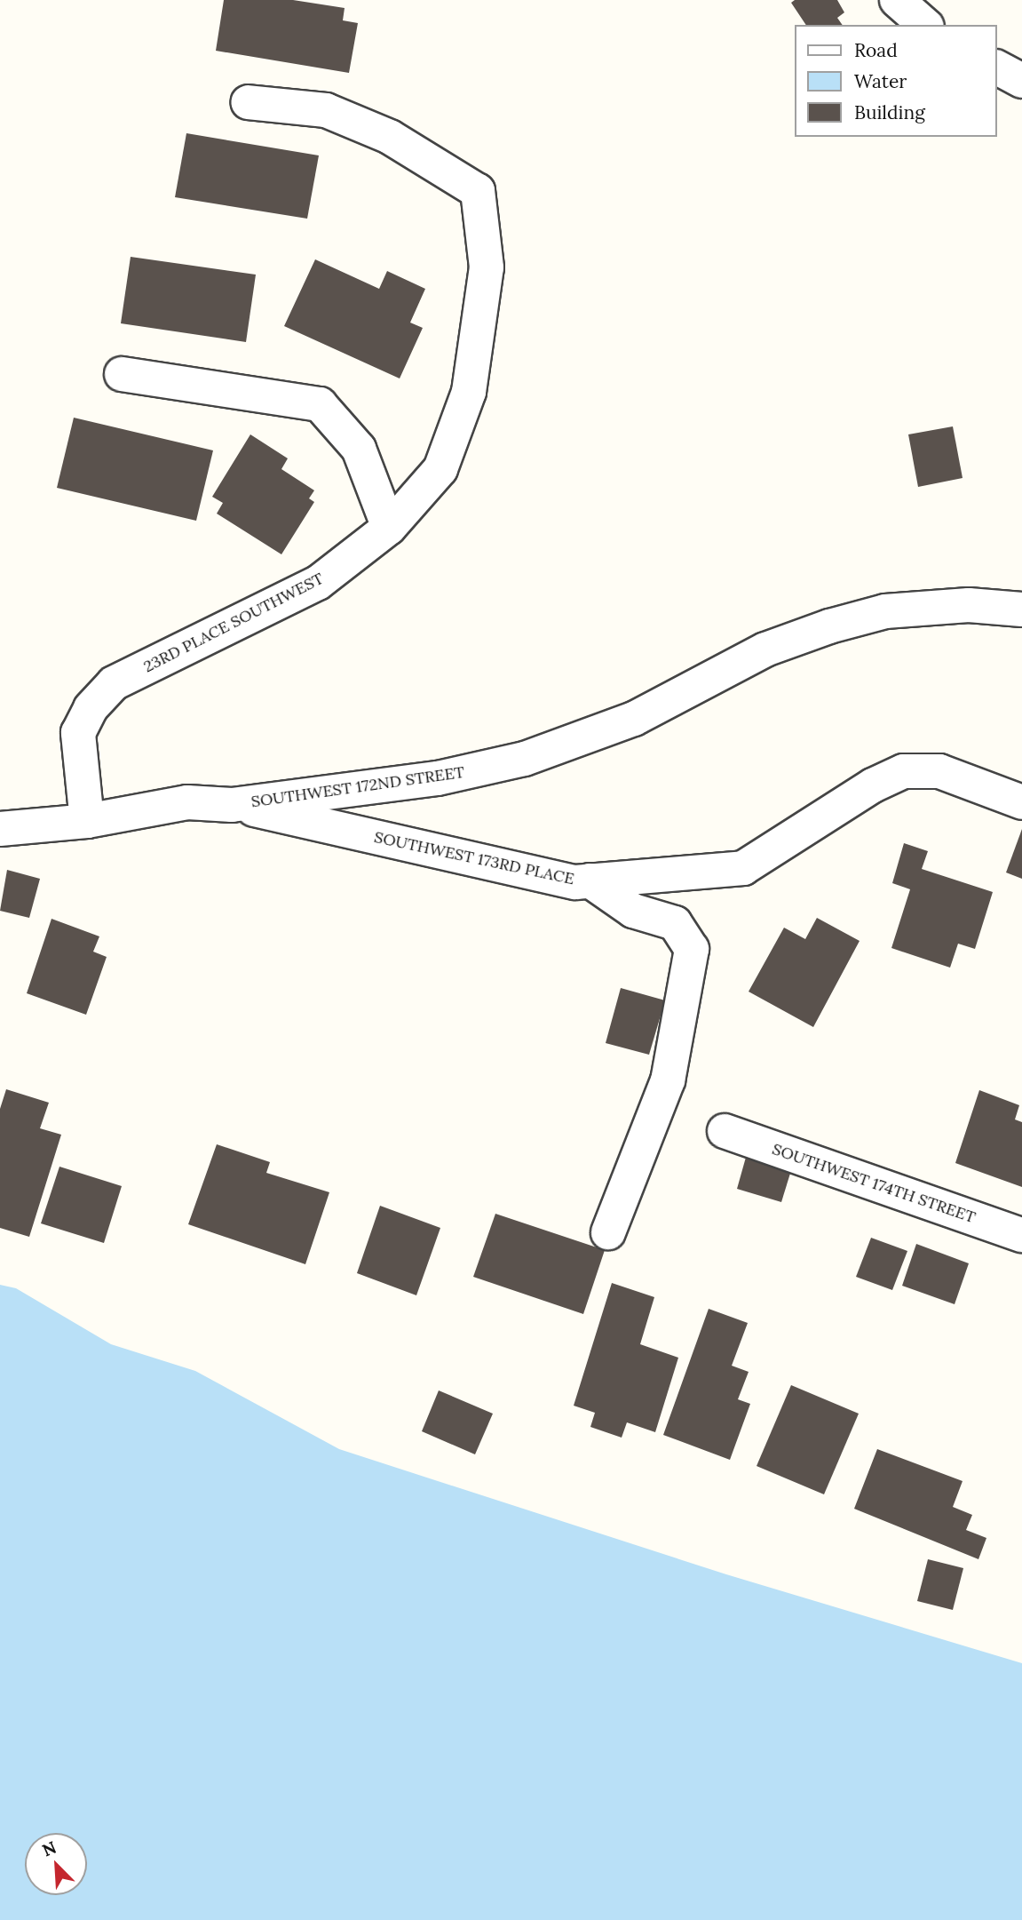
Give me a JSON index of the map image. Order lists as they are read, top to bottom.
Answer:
{
  "streets": {
    "street": [
      "23RD PLACE SOUTHWEST",
      "SOUTHWEST 172ND STREET",
      "SOUTHWEST 173RD PLACE",
      "SOUTHWEST 174TH STREET"
    ]
  },
  "crossings": [
    ["23RD PLACE SOUTHWEST", "SOUTHWEST 172ND STREET"],
    ["SOUTHWEST 172ND STREET", "SOUTHWEST 173RD PLACE"]
  ],
  "legend": ["Road", "Water", "Building"],
  "north": "top left"
}
